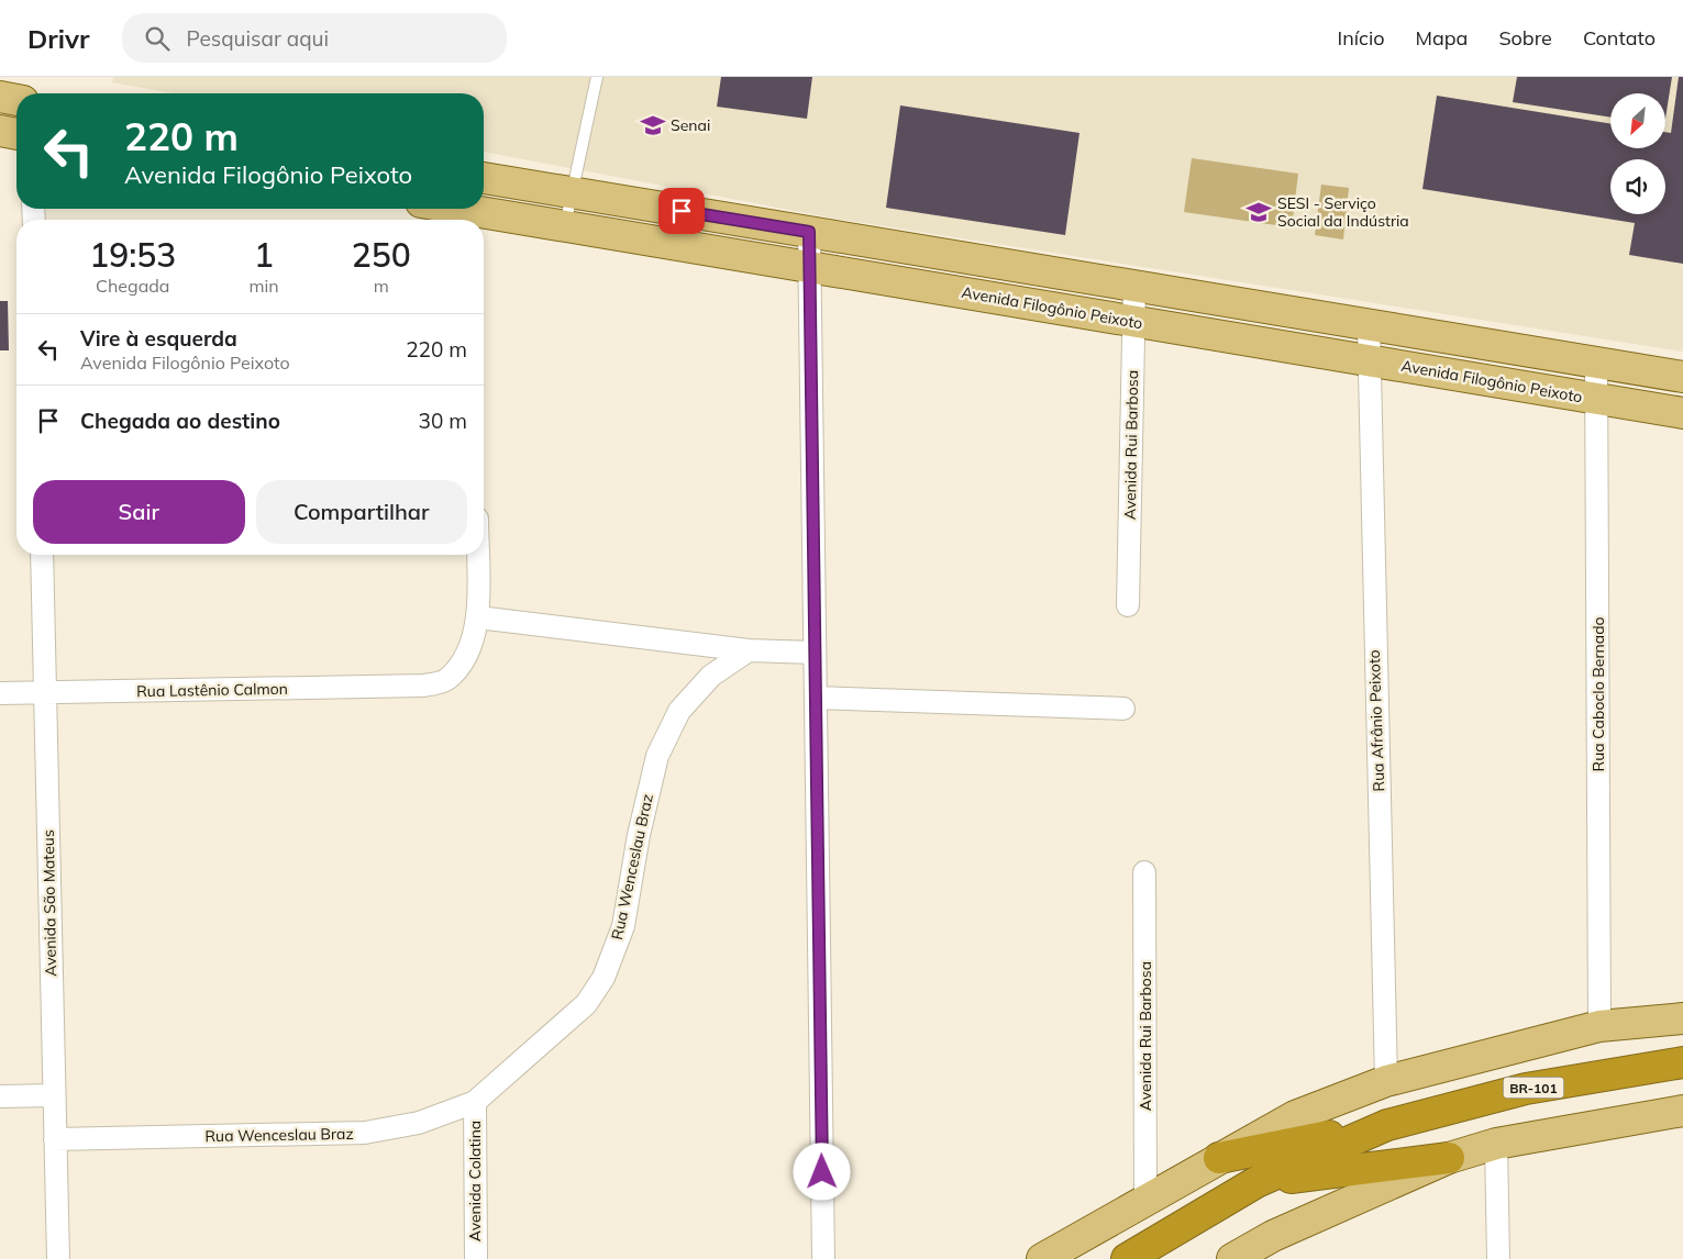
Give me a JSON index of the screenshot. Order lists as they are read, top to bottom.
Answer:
{
  "streets": {
    "highway": ["BR-101"],
    "main road": ["Avenida Filogônio Peixoto"],
    "street": [
      "Avenida Rui Barbosa",
      "Rua Lastênio Calmon",
      "Rua Caboclo Bernado",
      "Rua Afrânio Peixoto",
      "Rua Wenceslau Braz",
      "Avenida São Mateus",
      "Avenida Colatina"
    ]
  },
  "crossings": [
    ["Avenida Filogônio Peixoto", "Avenida Rui Barbosa"],
    ["Avenida Filogônio Peixoto", "Rua Caboclo Bernado"],
    ["Avenida Filogônio Peixoto", "Rua Afrânio Peixoto"],
    ["Rua Lastênio Calmon", "Avenida São Mateus"],
    ["Rua Wenceslau Braz", "Avenida São Mateus"],
    ["Rua Wenceslau Braz", "Avenida Colatina"]
  ],
  "places": {
    "school or university": ["Senai", "SESI - Serviço Social da Indústria"]
  },
  "north": "bottom left",
  "page": {
    "header": "Drivr",
    "search": "Pesquisar aqui",
    "nav": [
      "Início",
      "Mapa",
      "Sobre",
      "Contato"
    ],
    "turn": ["220 m", "Avenida Filogônio Peixoto"],
    "eta": [
      "19:53",
      "Chegada",
      "1",
      "min",
      "250",
      "m"
    ],
    "list": [
      {
        "name": "Vire à esquerda",
        "note": "Avenida Filogônio Peixoto",
        "value": "220 m"
      },
      {
        "name": "Chegada ao destino",
        "value": "30 m"
      }
    ],
    "buttons": ["Sair", "Compartilhar"]
  }
}
